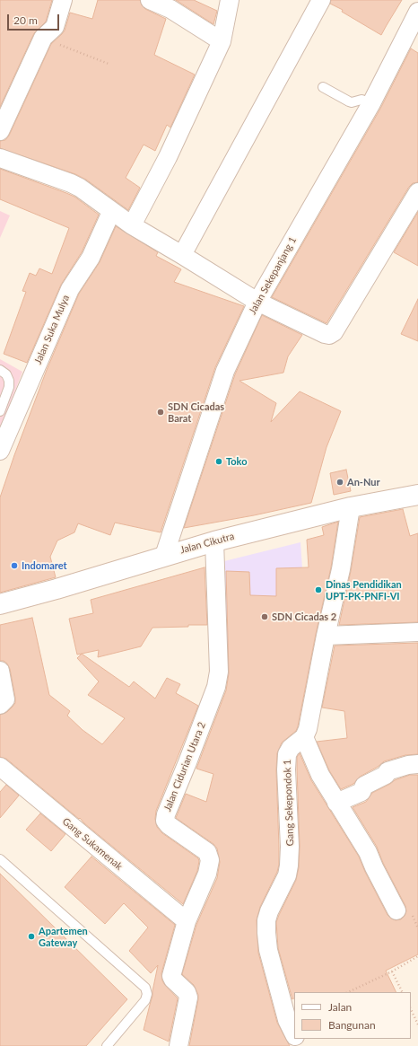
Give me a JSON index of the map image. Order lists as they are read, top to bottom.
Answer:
{
  "streets": {
    "main road": ["Jalan Cikutra"],
    "street": [
      "Jalan Sekepanjang 1",
      "Jalan Suka Mulya",
      "Jalan Cidurian Utara 2",
      "Gang Sekepondok 1",
      "Gang Sukamenak"
    ]
  },
  "crossings": [
    ["Jalan Sekepanjang 1", "Jalan Cikutra"],
    ["Jalan Cikutra", "Jalan Cidurian Utara 2"],
    ["Jalan Cidurian Utara 2", "Gang Sukamenak"]
  ],
  "places": [
    "SDN Cicadas Barat",
    "Toko",
    "An-Nur",
    "Indomaret",
    "Dinas Pendidikan UPT-PK-PNFI-VI",
    "SDN Cicadas 2",
    "Apartemen Gateway"
  ],
  "legend": ["Jalan", "Bangunan"],
  "scale_bar": "20 m"
}
